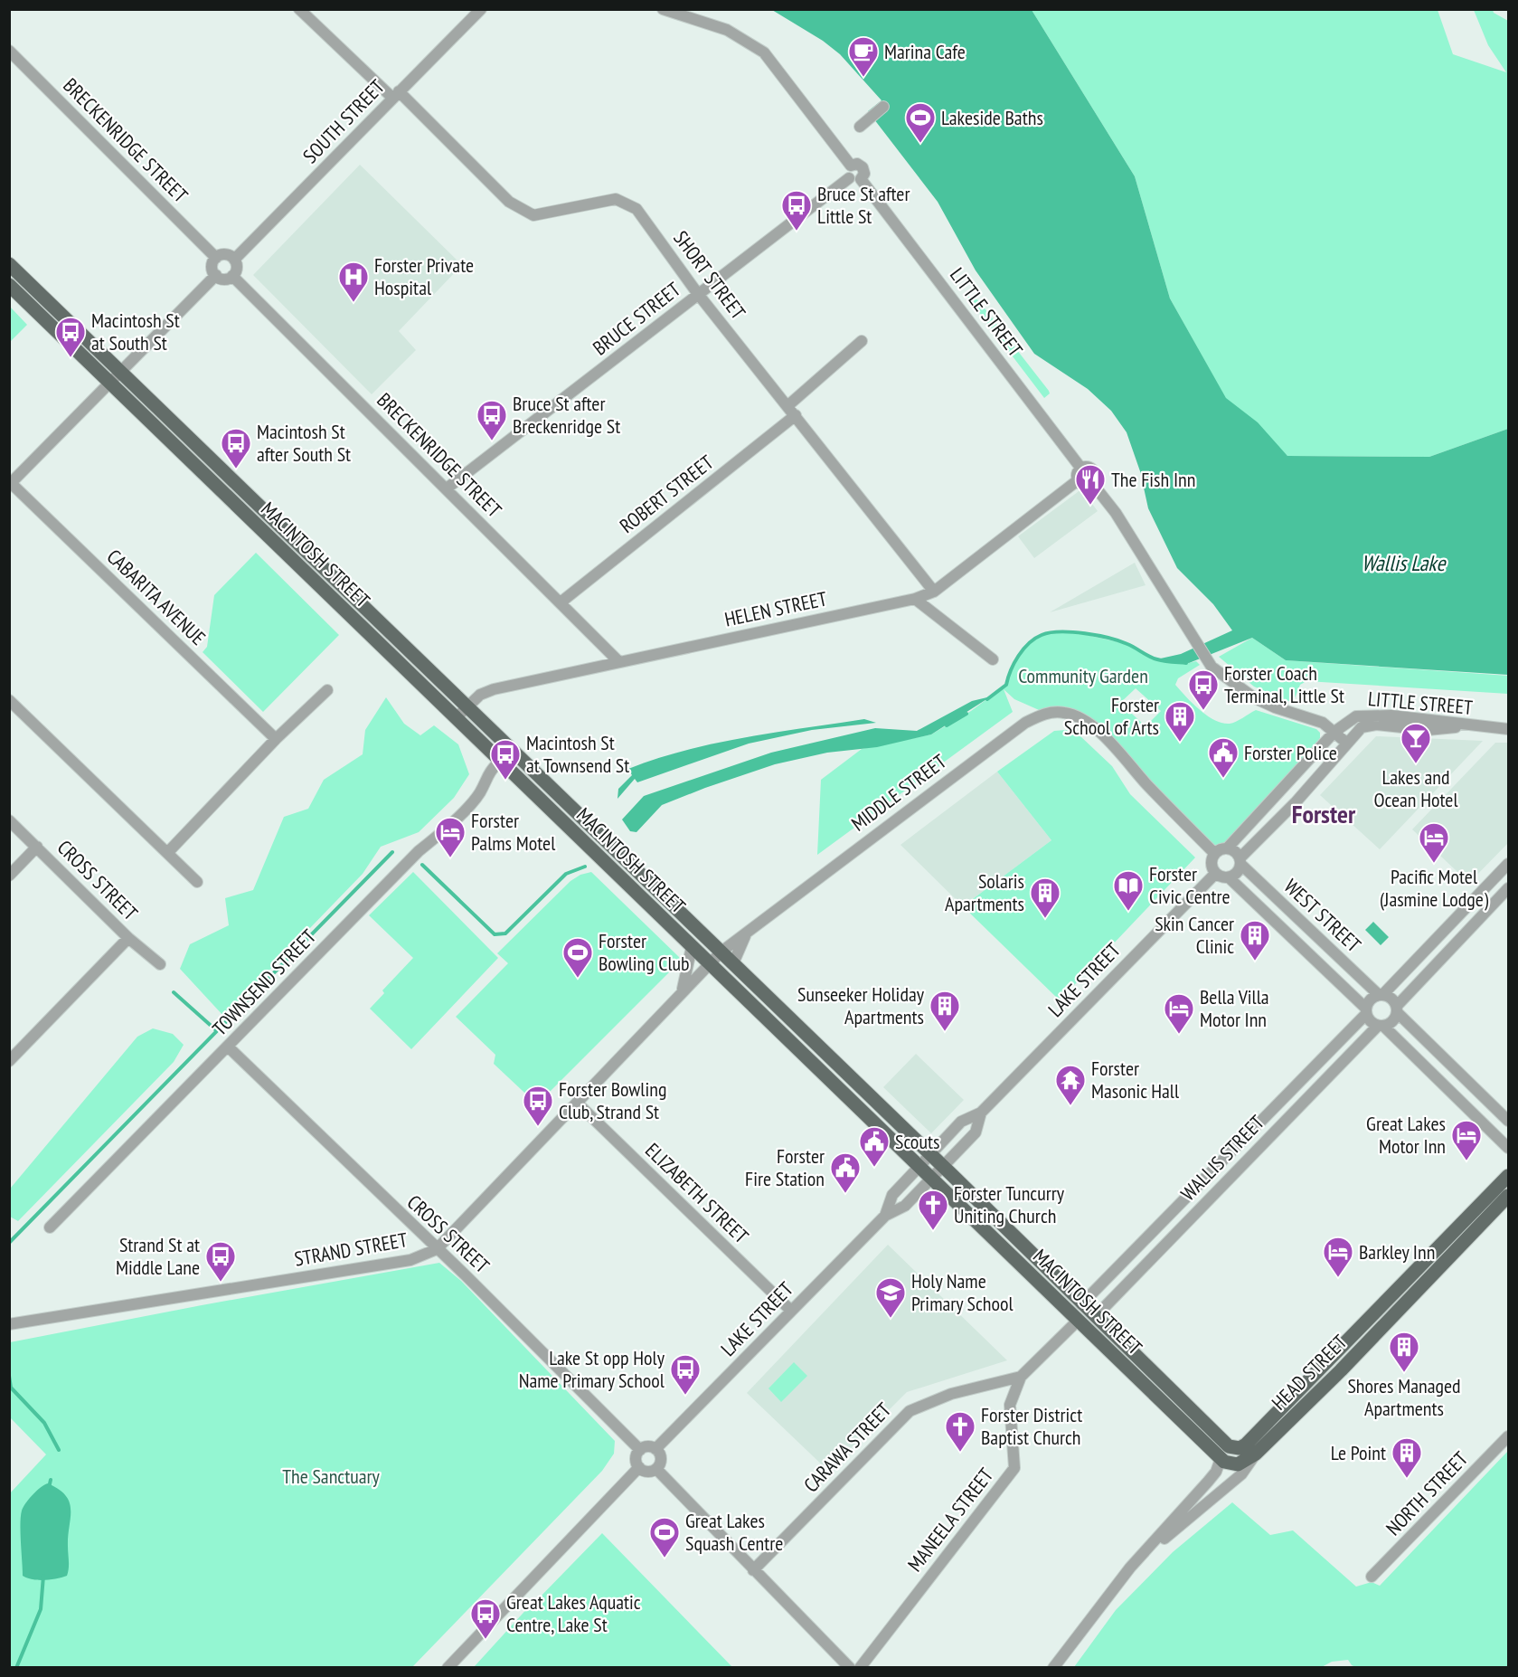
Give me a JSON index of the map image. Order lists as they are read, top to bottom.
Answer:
{
  "streets": {
    "main road": ["MACINTOSH STREET", "HEAD STREET"],
    "street": [
      "SOUTH STREET",
      "BRECKENRIDGE STREET",
      "SHORT STREET",
      "LITTLE STREET",
      "BRUCE STREET",
      "ROBERT STREET",
      "CABARITA AVENUE",
      "HELEN STREET",
      "MIDDLE STREET",
      "CROSS STREET",
      "WEST STREET",
      "LAKE STREET",
      "TOWNSEND STREET",
      "WALLIS STREET",
      "ELIZABETH STREET",
      "STRAND STREET",
      "CARAWA STREET",
      "NORTH STREET",
      "MANEELA STREET"
    ]
  },
  "crossings": [
    ["SOUTH STREET", "BRECKENRIDGE STREET"],
    ["SOUTH STREET", "SHORT STREET"],
    ["BRECKENRIDGE STREET", "BRUCE STREET"],
    ["BRECKENRIDGE STREET", "ROBERT STREET"],
    ["BRECKENRIDGE STREET", "HELEN STREET"],
    ["SHORT STREET", "BRUCE STREET"],
    ["SHORT STREET", "ROBERT STREET"],
    ["SHORT STREET", "HELEN STREET"],
    ["LITTLE STREET", "BRUCE STREET"],
    ["LITTLE STREET", "HELEN STREET"],
    ["MACINTOSH STREET", "HELEN STREET"],
    ["MACINTOSH STREET", "MIDDLE STREET"],
    ["MACINTOSH STREET", "LAKE STREET"],
    ["MACINTOSH STREET", "TOWNSEND STREET"],
    ["MACINTOSH STREET", "WALLIS STREET"],
    ["MACINTOSH STREET", "STRAND STREET"],
    ["MACINTOSH STREET", "HEAD STREET"],
    ["MIDDLE STREET", "WEST STREET"],
    ["MIDDLE STREET", "LAKE STREET"],
    ["MIDDLE STREET", "STRAND STREET"],
    ["CROSS STREET", "LAKE STREET"],
    ["CROSS STREET", "TOWNSEND STREET"],
    ["CROSS STREET", "STRAND STREET"],
    ["WEST STREET", "LAKE STREET"],
    ["WEST STREET", "WALLIS STREET"],
    ["LAKE STREET", "ELIZABETH STREET"],
    ["ELIZABETH STREET", "STRAND STREET"],
    ["CARAWA STREET", "MANEELA STREET"]
  ],
  "districts": ["Forster"],
  "water": ["Wallis Lake"],
  "parks": ["Community Garden", "The Sanctuary"],
  "places": {
    "cafe": ["Marina Cafe"],
    "sports": ["Lakeside Baths", "Forster Bowling Club", "Great Lakes Squash Centre"],
    "bus stop": [
      "Bruce St after Little St",
      "Macintosh St at South St",
      "Bruce St after Breckenridge St",
      "Macintosh St after South St",
      "Forster Coach Terminal, Little St",
      "Macintosh St at Townsend St",
      "Forster Bowling Club, Strand St",
      "Strand St at Middle Lane",
      "Lake St opp Holy Name Primary School",
      "Great Lakes Aquatic Centre, Lake St"
    ],
    "hospital": ["Forster Private Hospital"],
    "restaurant": ["The Fish Inn"],
    "building": [
      "Forster School of Arts",
      "Solaris Apartments",
      "Skin Cancer Clinic",
      "Sunseeker Holiday Apartments",
      "Shores Managed Apartments",
      "Le Point"
    ],
    "bar": ["Lakes and Ocean Hotel"],
    "public building": ["Forster Police", "Scouts", "Forster Fire Station"],
    "hotel": [
      "Forster Palms Motel",
      "Pacific Motel (Jasmine Lodge)",
      "Bella Villa Motor Inn",
      "Great Lakes Motor Inn",
      "Barkley Inn"
    ],
    "library": ["Forster Civic Centre"],
    "temple": ["Forster Masonic Hall"],
    "church": ["Forster Tuncurry Uniting Church", "Forster District Baptist Church"],
    "school or university": ["Holy Name Primary School"]
  }
}
